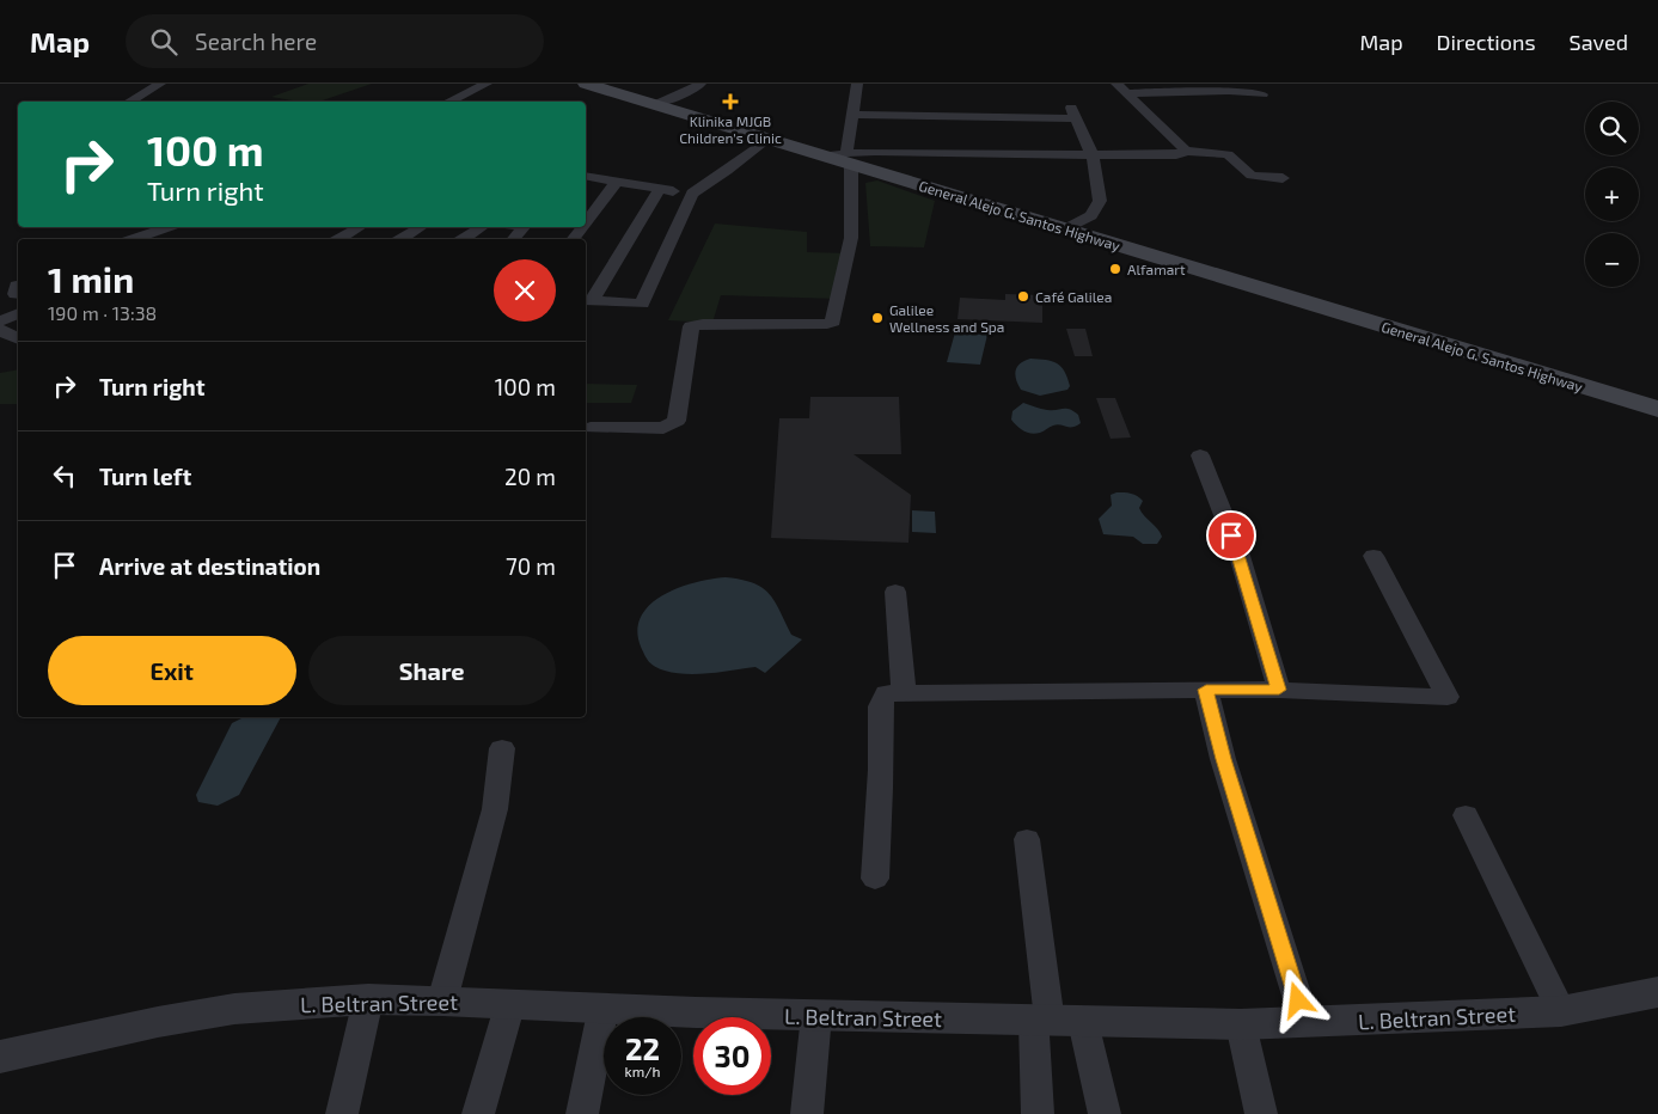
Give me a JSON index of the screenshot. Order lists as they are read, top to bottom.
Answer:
{
  "streets": {
    "main road": ["General Alejo G. Santos Highway"],
    "street": ["L. Beltran Street"]
  },
  "places": {
    "health": ["Klinika MJGB Children's Clinic"],
    "other": ["Alfamart", "Café Galilea", "Galilee Wellness and Spa"]
  },
  "page": {
    "header": "Map",
    "search": "Search here",
    "nav": ["Map", "Directions", "Saved"],
    "map_buttons": ["+", "−"],
    "turn": ["100 m", "Turn right"],
    "heading": ["1 min", "190 m · 13:38"],
    "list": [
      {
        "name": "Turn right",
        "value": "100 m"
      },
      {
        "name": "Turn left",
        "value": "20 m"
      },
      {
        "name": "Arrive at destination",
        "value": "70 m"
      }
    ],
    "buttons": ["Exit", "Share"],
    "speed": "22 km/h",
    "limit": "30"
  }
}
